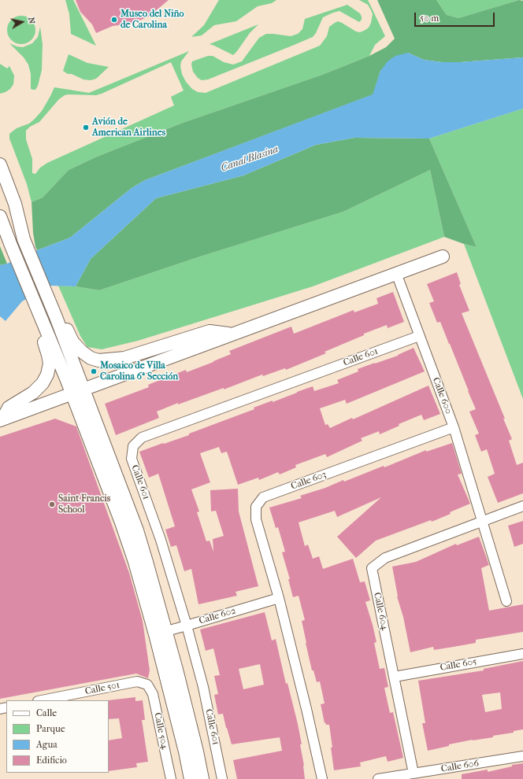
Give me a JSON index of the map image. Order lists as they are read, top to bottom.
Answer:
{
  "streets": {
    "street": [
      "Calle 601",
      "Calle 600",
      "Calle 603",
      "Calle 604",
      "Calle 602",
      "Calle 605",
      "Calle 501",
      "Calle 504",
      "Calle 606"
    ]
  },
  "crossings": [
    ["Calle 601", "Calle 600"],
    ["Calle 601", "Calle 602"],
    ["Calle 600", "Calle 603"],
    ["Calle 600", "Calle 604"],
    ["Calle 603", "Calle 602"],
    ["Calle 604", "Calle 605"],
    ["Calle 604", "Calle 606"],
    ["Calle 501", "Calle 504"]
  ],
  "water": ["Canal Blasina"],
  "places": [
    "Museo del Niño de Carolina",
    "Avión de American Airlines",
    "Mosaico de Villa Carolina 6ª Sección",
    "Saint Francis School"
  ],
  "legend": [
    "Calle",
    "Parque",
    "Agua",
    "Edificio"
  ],
  "scale_bar": "50 m",
  "north": "right"
}
